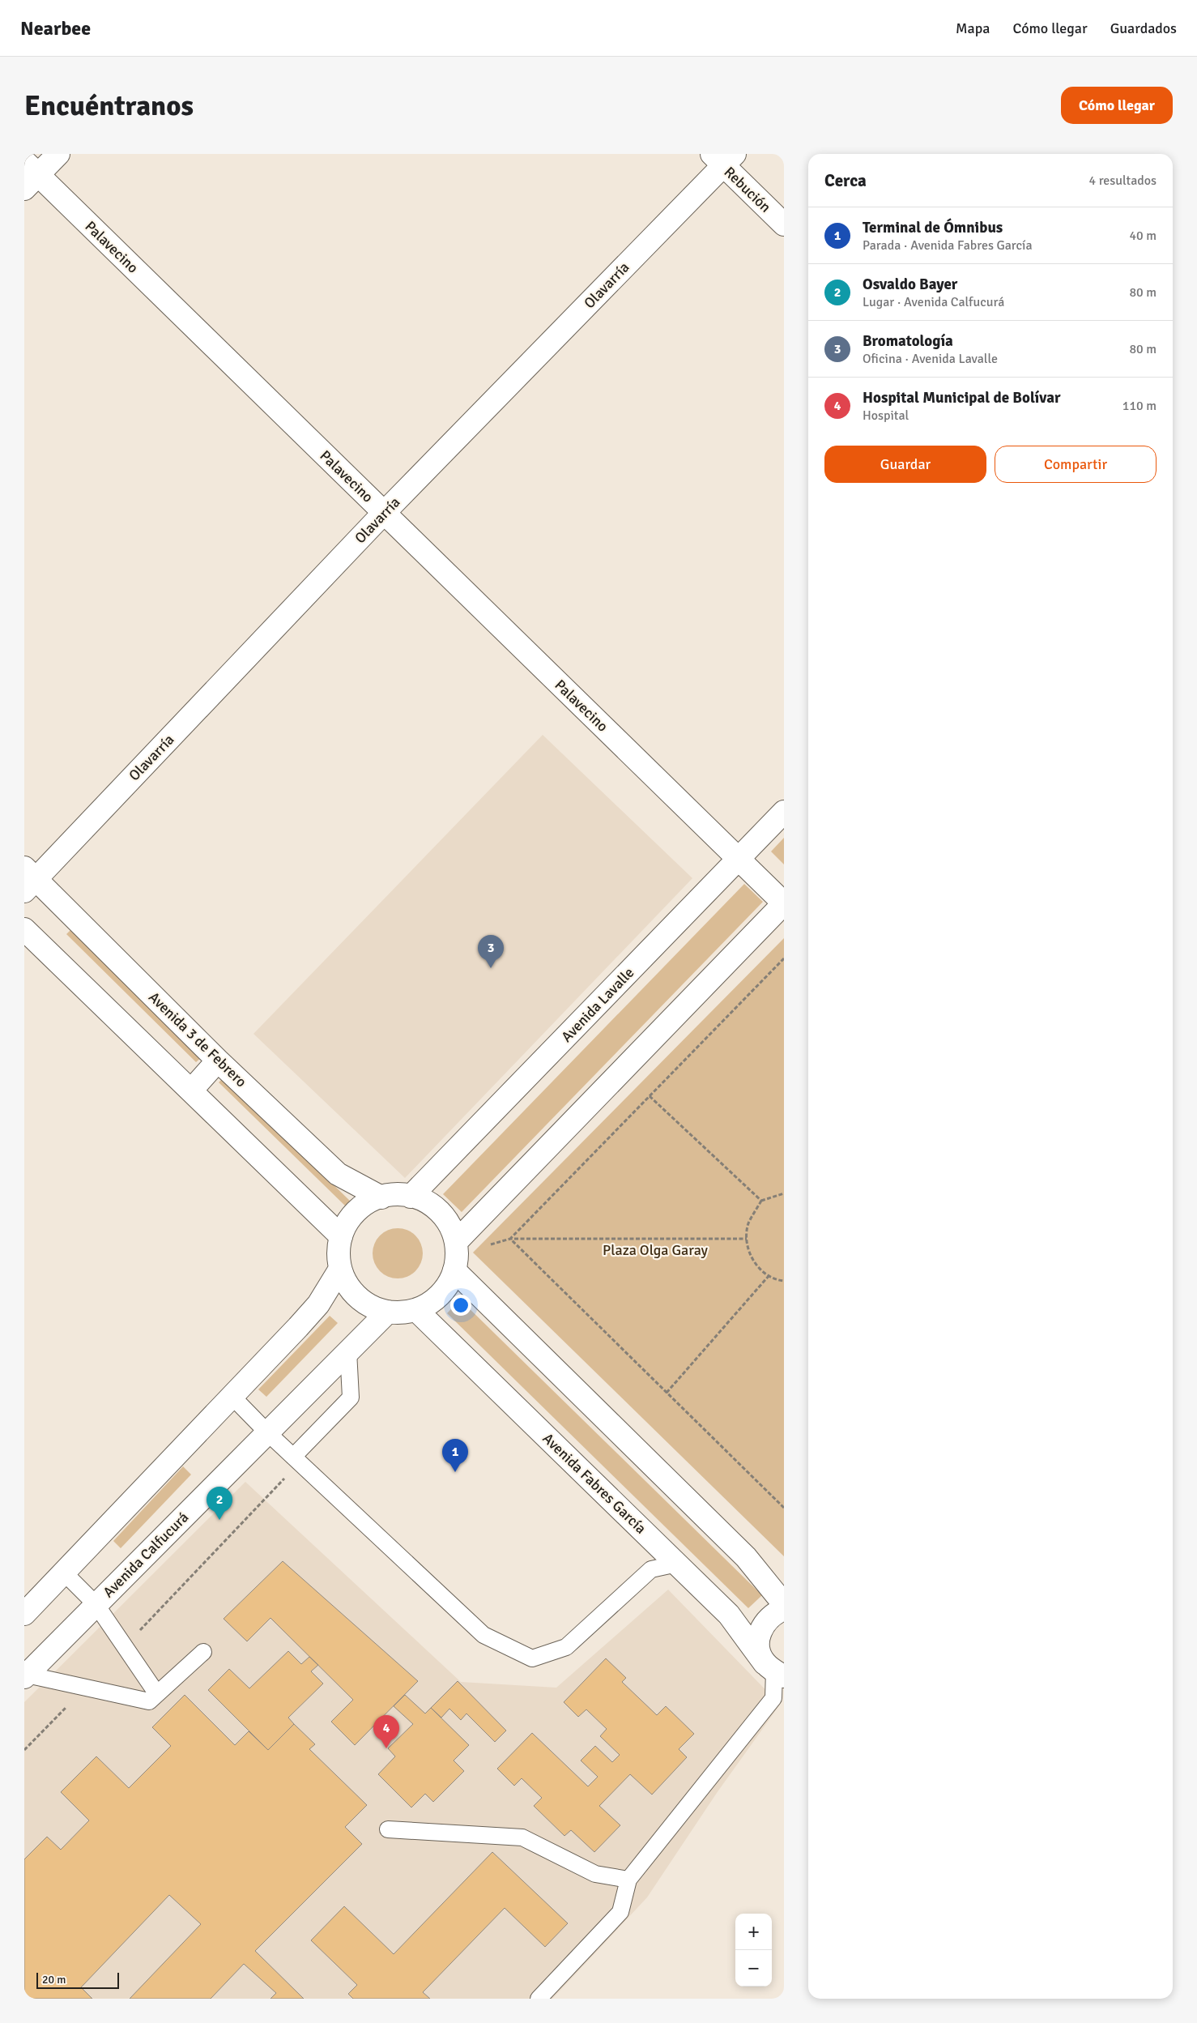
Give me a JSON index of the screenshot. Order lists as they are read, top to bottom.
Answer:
{
  "streets": {
    "street": [
      "Rebución",
      "Palavecino",
      "Olavarría",
      "Avenida Lavalle",
      "Avenida 3 de Febrero",
      "Avenida Fabres García",
      "Avenida Calfucurá"
    ]
  },
  "crossings": [
    ["Rebución", "Olavarría"],
    ["Palavecino", "Olavarría"],
    ["Palavecino", "Avenida Lavalle"],
    ["Olavarría", "Avenida 3 de Febrero"],
    ["Avenida Lavalle", "Avenida 3 de Febrero"],
    ["Avenida Lavalle", "Avenida Fabres García"],
    ["Avenida Lavalle", "Avenida Calfucurá"],
    ["Avenida 3 de Febrero", "Avenida Fabres García"],
    ["Avenida 3 de Febrero", "Avenida Calfucurá"],
    ["Avenida Fabres García", "Avenida Calfucurá"]
  ],
  "parks": ["Plaza Olga Garay"],
  "scale_bar": "20 m",
  "page": {
    "header": "Nearbee",
    "nav": ["Mapa", "Cómo llegar", "Guardados"],
    "buttons": [
      "Cómo llegar",
      ["Guardar", "Compartir"]
    ],
    "title": "Encuéntranos",
    "heading": ["Cerca", "4 resultados"],
    "list": [
      {
        "mark": "1",
        "name": "Terminal de Ómnibus",
        "note": "Parada · Avenida Fabres García",
        "value": "40 m"
      },
      {
        "mark": "2",
        "name": "Osvaldo Bayer",
        "note": "Lugar · Avenida Calfucurá",
        "value": "80 m"
      },
      {
        "mark": "3",
        "name": "Bromatología",
        "note": "Oficina · Avenida Lavalle",
        "value": "80 m"
      },
      {
        "mark": "4",
        "name": "Hospital Municipal de Bolívar",
        "note": "Hospital",
        "value": "110 m"
      }
    ],
    "pins": [
      "3",
      "1",
      "2",
      "4"
    ],
    "map_buttons": ["+", "−"],
    "scale": "20 m"
  }
}
